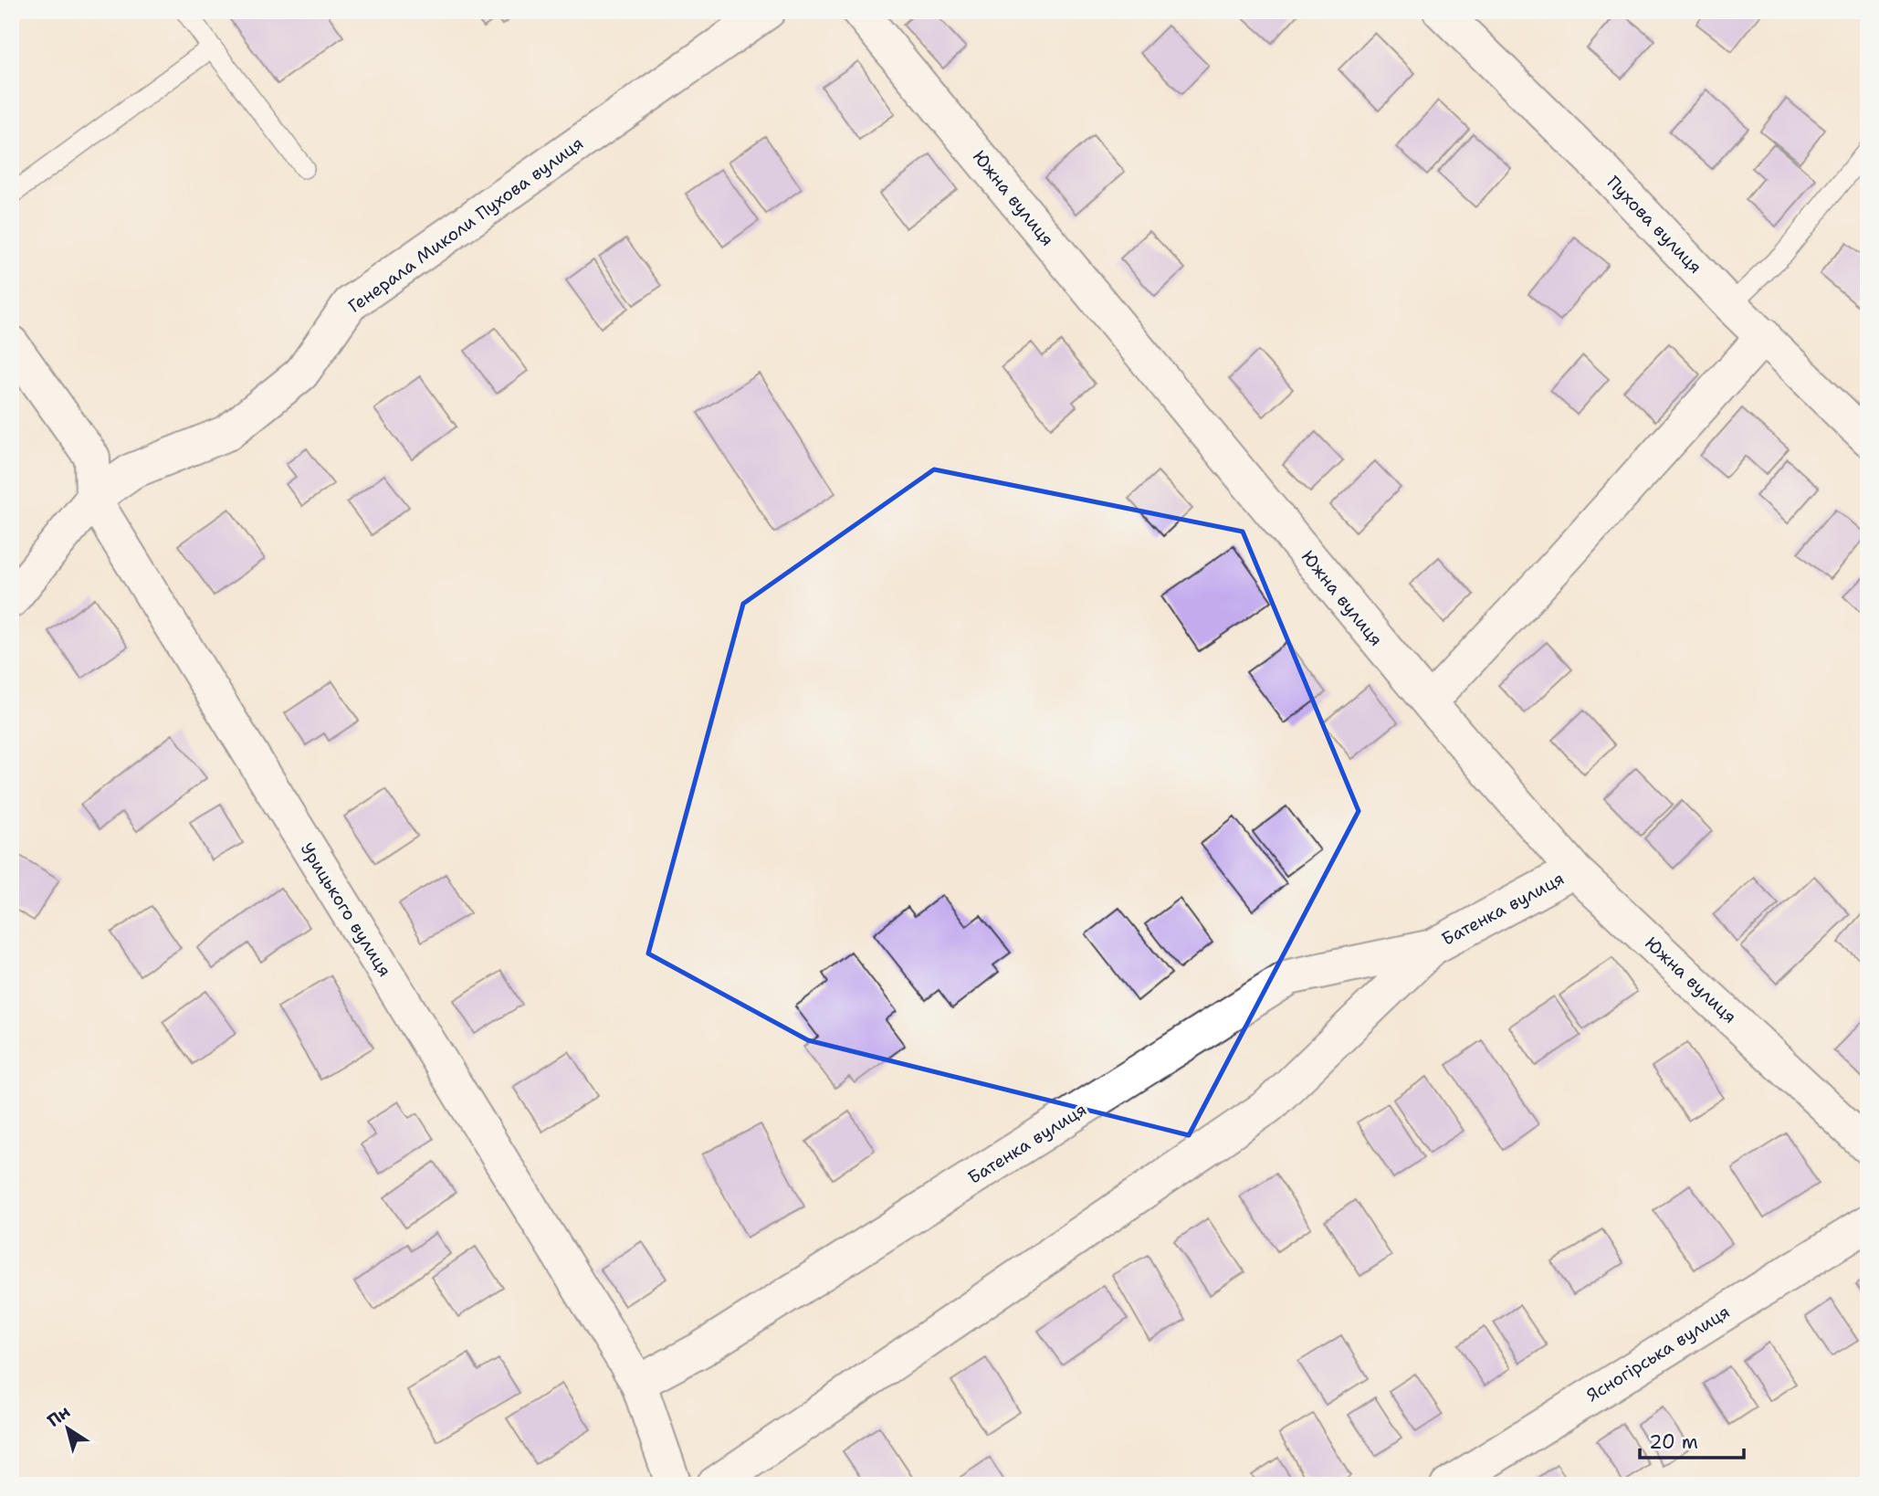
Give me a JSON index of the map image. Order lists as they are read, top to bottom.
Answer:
{
  "streets": {
    "street": [
      "Южна вулиця",
      "Генерала Миколи Пухова вулиця",
      "Пухова вулиця",
      "Батенка вулиця",
      "Урицького вулиця",
      "Ясногірська вулиця"
    ]
  },
  "crossings": [
    ["Южна вулиця", "Батенка вулиця"],
    ["Генерала Миколи Пухова вулиця", "Урицького вулиця"],
    ["Батенка вулиця", "Урицького вулиця"]
  ],
  "scale_bar": "20 m",
  "north": "top left"
}
